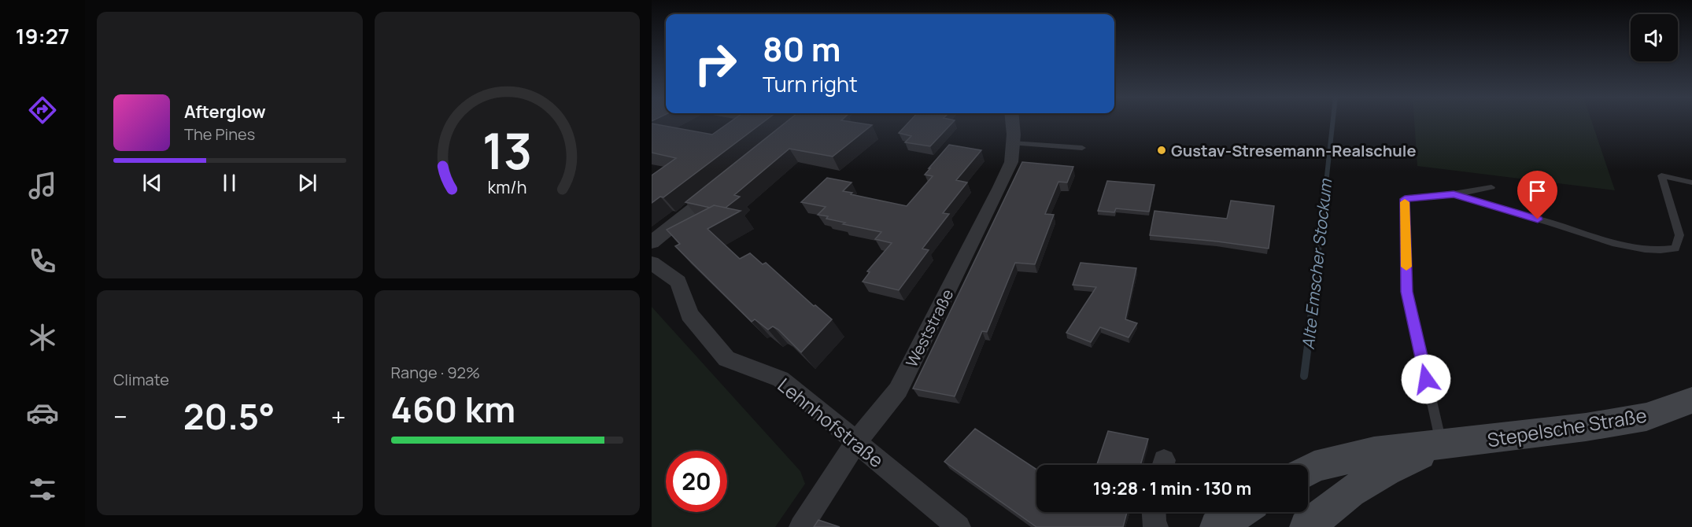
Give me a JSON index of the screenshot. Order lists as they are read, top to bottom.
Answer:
{
  "streets": {
    "street": ["Weststraße", "Lehnhofstraße", "Stepelsche Straße"]
  },
  "crossings": [
    ["Weststraße", "Lehnhofstraße"]
  ],
  "water": ["Alte Emscher Stockum"],
  "places": ["Gustav-Stresemann-Realschule"],
  "page": {
    "tabs": "19:27",
    "turn": ["80 m", "Turn right"],
    "song": ["Afterglow", "The Pines"],
    "tile": [
      "Climate",
      ["Range · 92%", "460 km"]
    ],
    "heat": ["−", "20.5°", "+"],
    "limit": "20",
    "trip": "19:28 · 1 min · 130 m",
    "gauge": ["13", "km/h"]
  }
}
